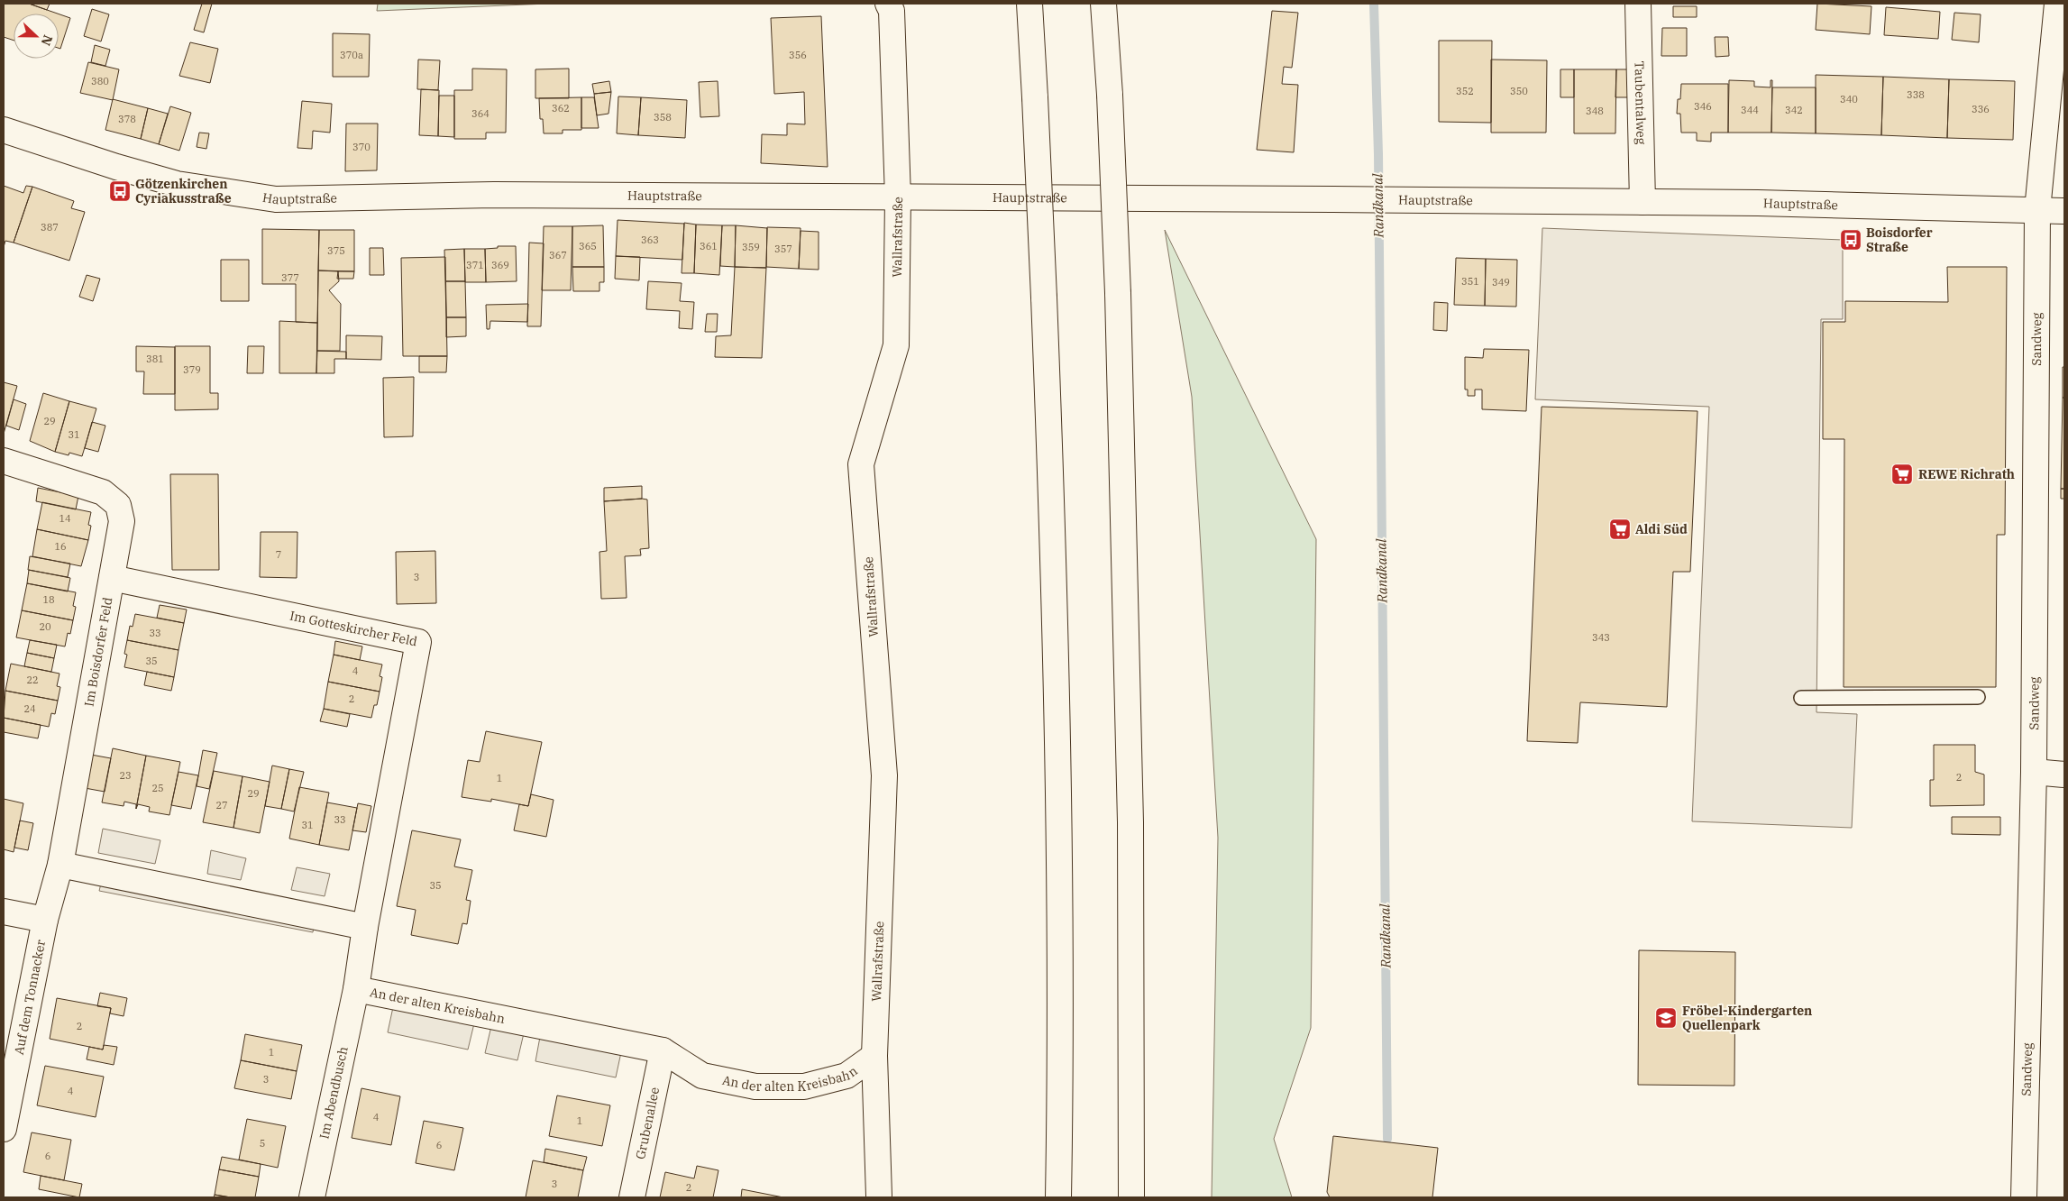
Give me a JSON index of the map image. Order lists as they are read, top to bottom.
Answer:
{
  "streets": {
    "main road": [
      "Taubentalweg",
      "Hauptstraße",
      "Wallrafstraße",
      "Sandweg",
      "Im Gotteskircher Feld",
      "Im Boisdorfer Feld",
      "Auf dem Tonnacker",
      "An der alten Kreisbahn",
      "Im Abendbusch",
      "Grubenallee"
    ]
  },
  "crossings": [
    ["Taubentalweg", "Hauptstraße"],
    ["Hauptstraße", "Wallrafstraße"],
    ["Hauptstraße", "Sandweg"],
    ["Wallrafstraße", "An der alten Kreisbahn"],
    ["Im Gotteskircher Feld", "Im Boisdorfer Feld"],
    ["Im Gotteskircher Feld", "An der alten Kreisbahn"],
    ["Im Boisdorfer Feld", "Auf dem Tonnacker"],
    ["An der alten Kreisbahn", "Im Abendbusch"],
    ["An der alten Kreisbahn", "Grubenallee"]
  ],
  "water": ["Randkanal"],
  "places": {
    "bus stop": ["Götzenkirchen Cyriakusstraße", "Boisdorfer Straße"],
    "supermarket": ["REWE Richrath", "Aldi Süd"],
    "school or university": ["Fröbel-Kindergarten Quellenpark"]
  },
  "house_numbers": [
    "370a",
    "356",
    "380",
    "352",
    "350",
    "338",
    "340",
    "346",
    "362",
    "336",
    "344",
    "342",
    "348",
    "364",
    "358",
    "378",
    "370",
    "387",
    "363",
    "365",
    "361",
    "359",
    "357",
    "375",
    "367",
    "371",
    "369",
    "377",
    "351",
    "349",
    "381",
    "379",
    "29",
    "31",
    "14",
    "16",
    "7",
    "3",
    "18",
    "20",
    "33",
    "343",
    "35",
    "4",
    "22",
    "2",
    "24",
    "23",
    "2",
    "1",
    "25",
    "29",
    "27",
    "33",
    "31",
    "35",
    "2",
    "1",
    "3",
    "4",
    "4",
    "1",
    "5",
    "6",
    "6",
    "3",
    "2"
  ],
  "north": "right"
}
